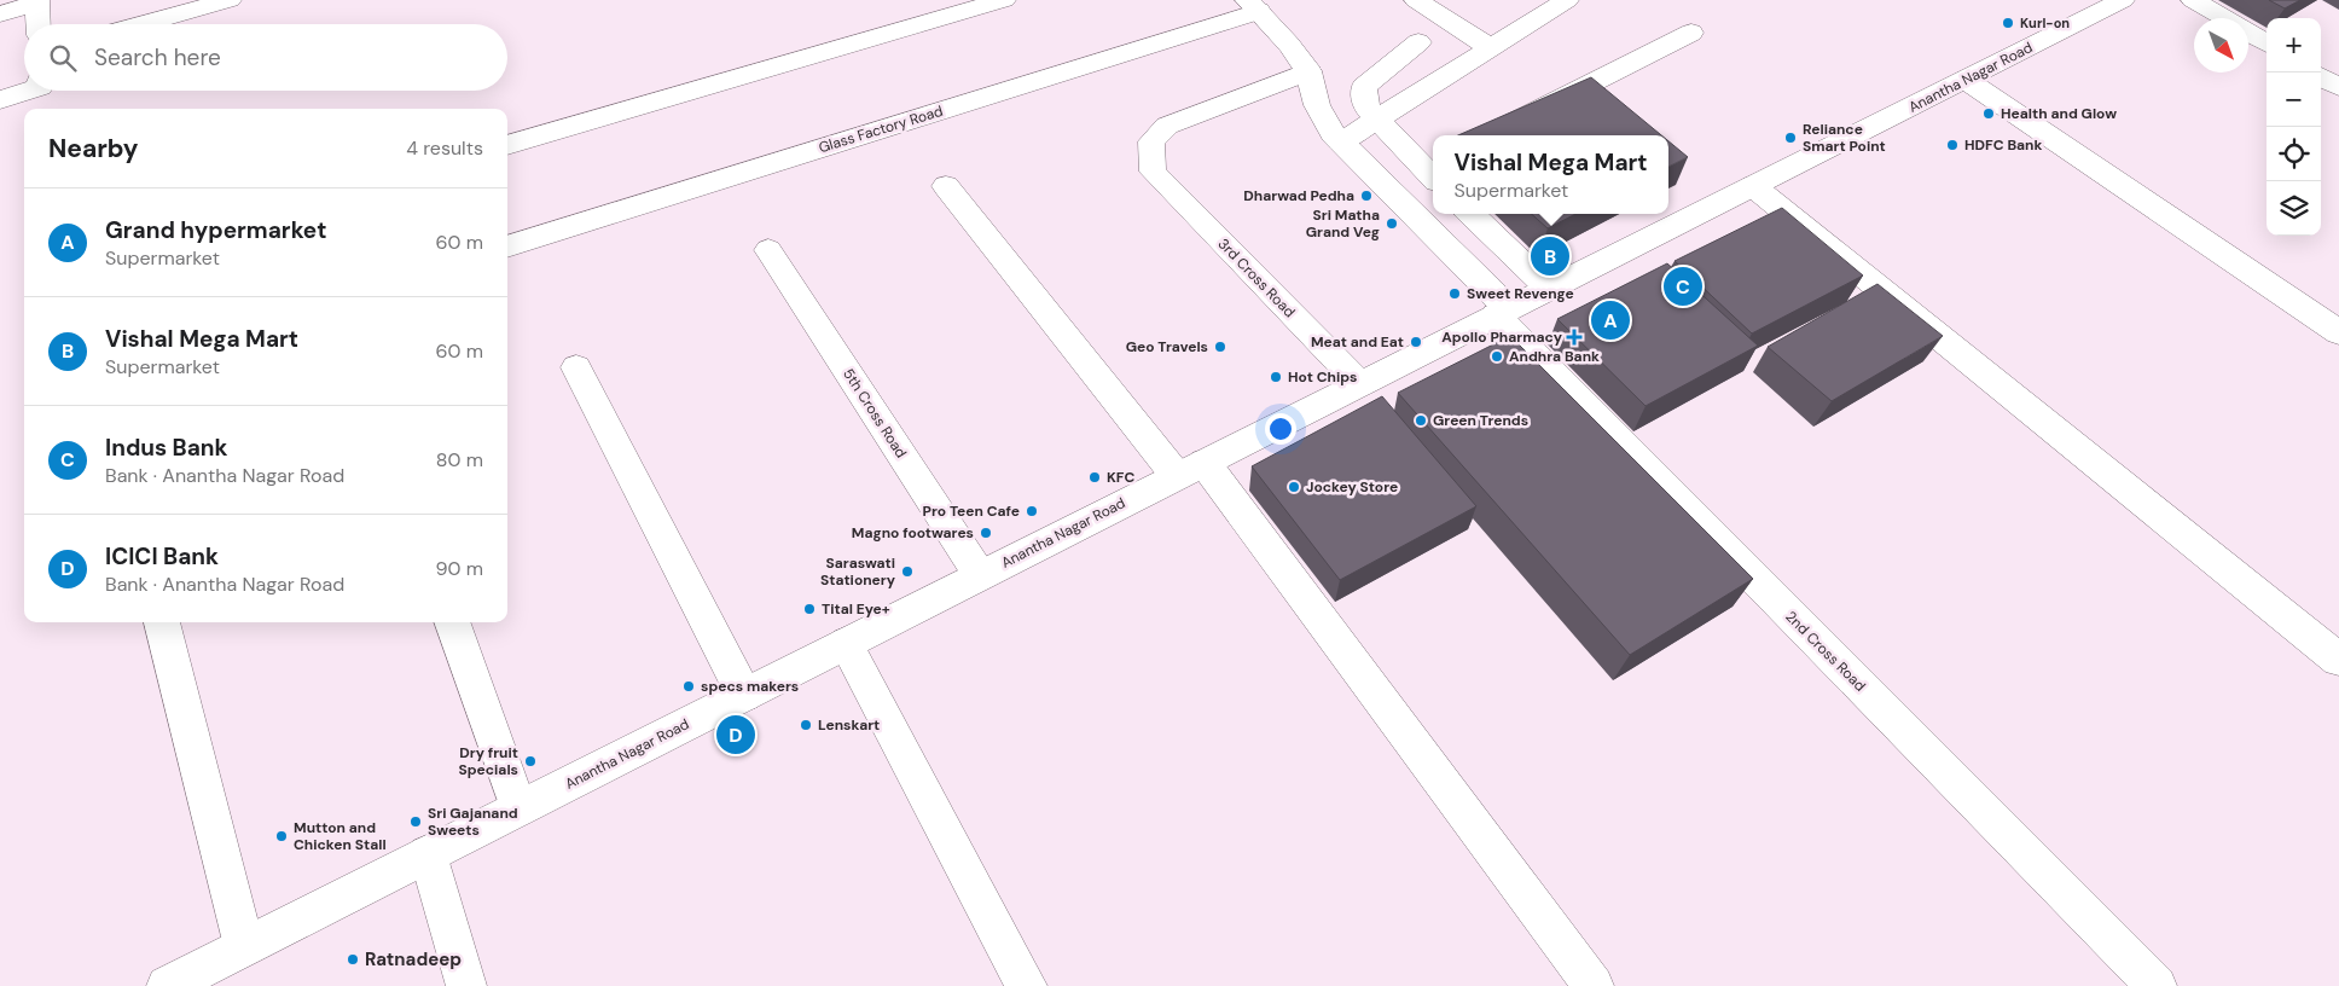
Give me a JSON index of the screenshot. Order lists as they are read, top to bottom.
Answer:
{
  "streets": {
    "street": [
      "Anantha Nagar Road",
      "Glass Factory Road",
      "3rd Cross Road",
      "5th Cross Road",
      "2nd Cross Road"
    ]
  },
  "crossings": [
    ["Anantha Nagar Road", "3rd Cross Road"],
    ["Anantha Nagar Road", "5th Cross Road"],
    ["Anantha Nagar Road", "2nd Cross Road"],
    ["3rd Cross Road", "2nd Cross Road"]
  ],
  "places": {
    "other": [
      "Kurl-on",
      "Health and Glow",
      "Reliance Smart Point",
      "HDFC Bank",
      "Dharwad Pedha",
      "Sri Matha Grand Veg",
      "Sweet Revenge",
      "Meat and Eat",
      "Geo Travels",
      "Andhra Bank",
      "Hot Chips",
      "Green Trends",
      "KFC",
      "Jockey Store",
      "Pro Teen Cafe",
      "Magno footwares",
      "Saraswati Stationery",
      "Tital Eye+",
      "specs makers",
      "Lenskart",
      "Dry fruit Specials",
      "Sri Gajanand Sweets",
      "Mutton and Chicken Stall",
      "Ratnadeep"
    ],
    "health": ["Apollo Pharmacy"]
  },
  "north": "bottom right",
  "page": {
    "map_buttons": ["+", "−"],
    "search": "Search here",
    "heading": ["Nearby", "4 results"],
    "popup": ["Vishal Mega Mart", "Supermarket"],
    "list": [
      {
        "mark": "A",
        "name": "Grand hypermarket",
        "note": "Supermarket",
        "value": "60 m"
      },
      {
        "mark": "B",
        "name": "Vishal Mega Mart",
        "note": "Supermarket",
        "value": "60 m"
      },
      {
        "mark": "C",
        "name": "Indus Bank",
        "note": "Bank · Anantha Nagar Road",
        "value": "80 m"
      },
      {
        "mark": "D",
        "name": "ICICI Bank",
        "note": "Bank · Anantha Nagar Road",
        "value": "90 m"
      }
    ],
    "pins": [
      "B",
      "C",
      "A",
      "D"
    ]
  }
}
